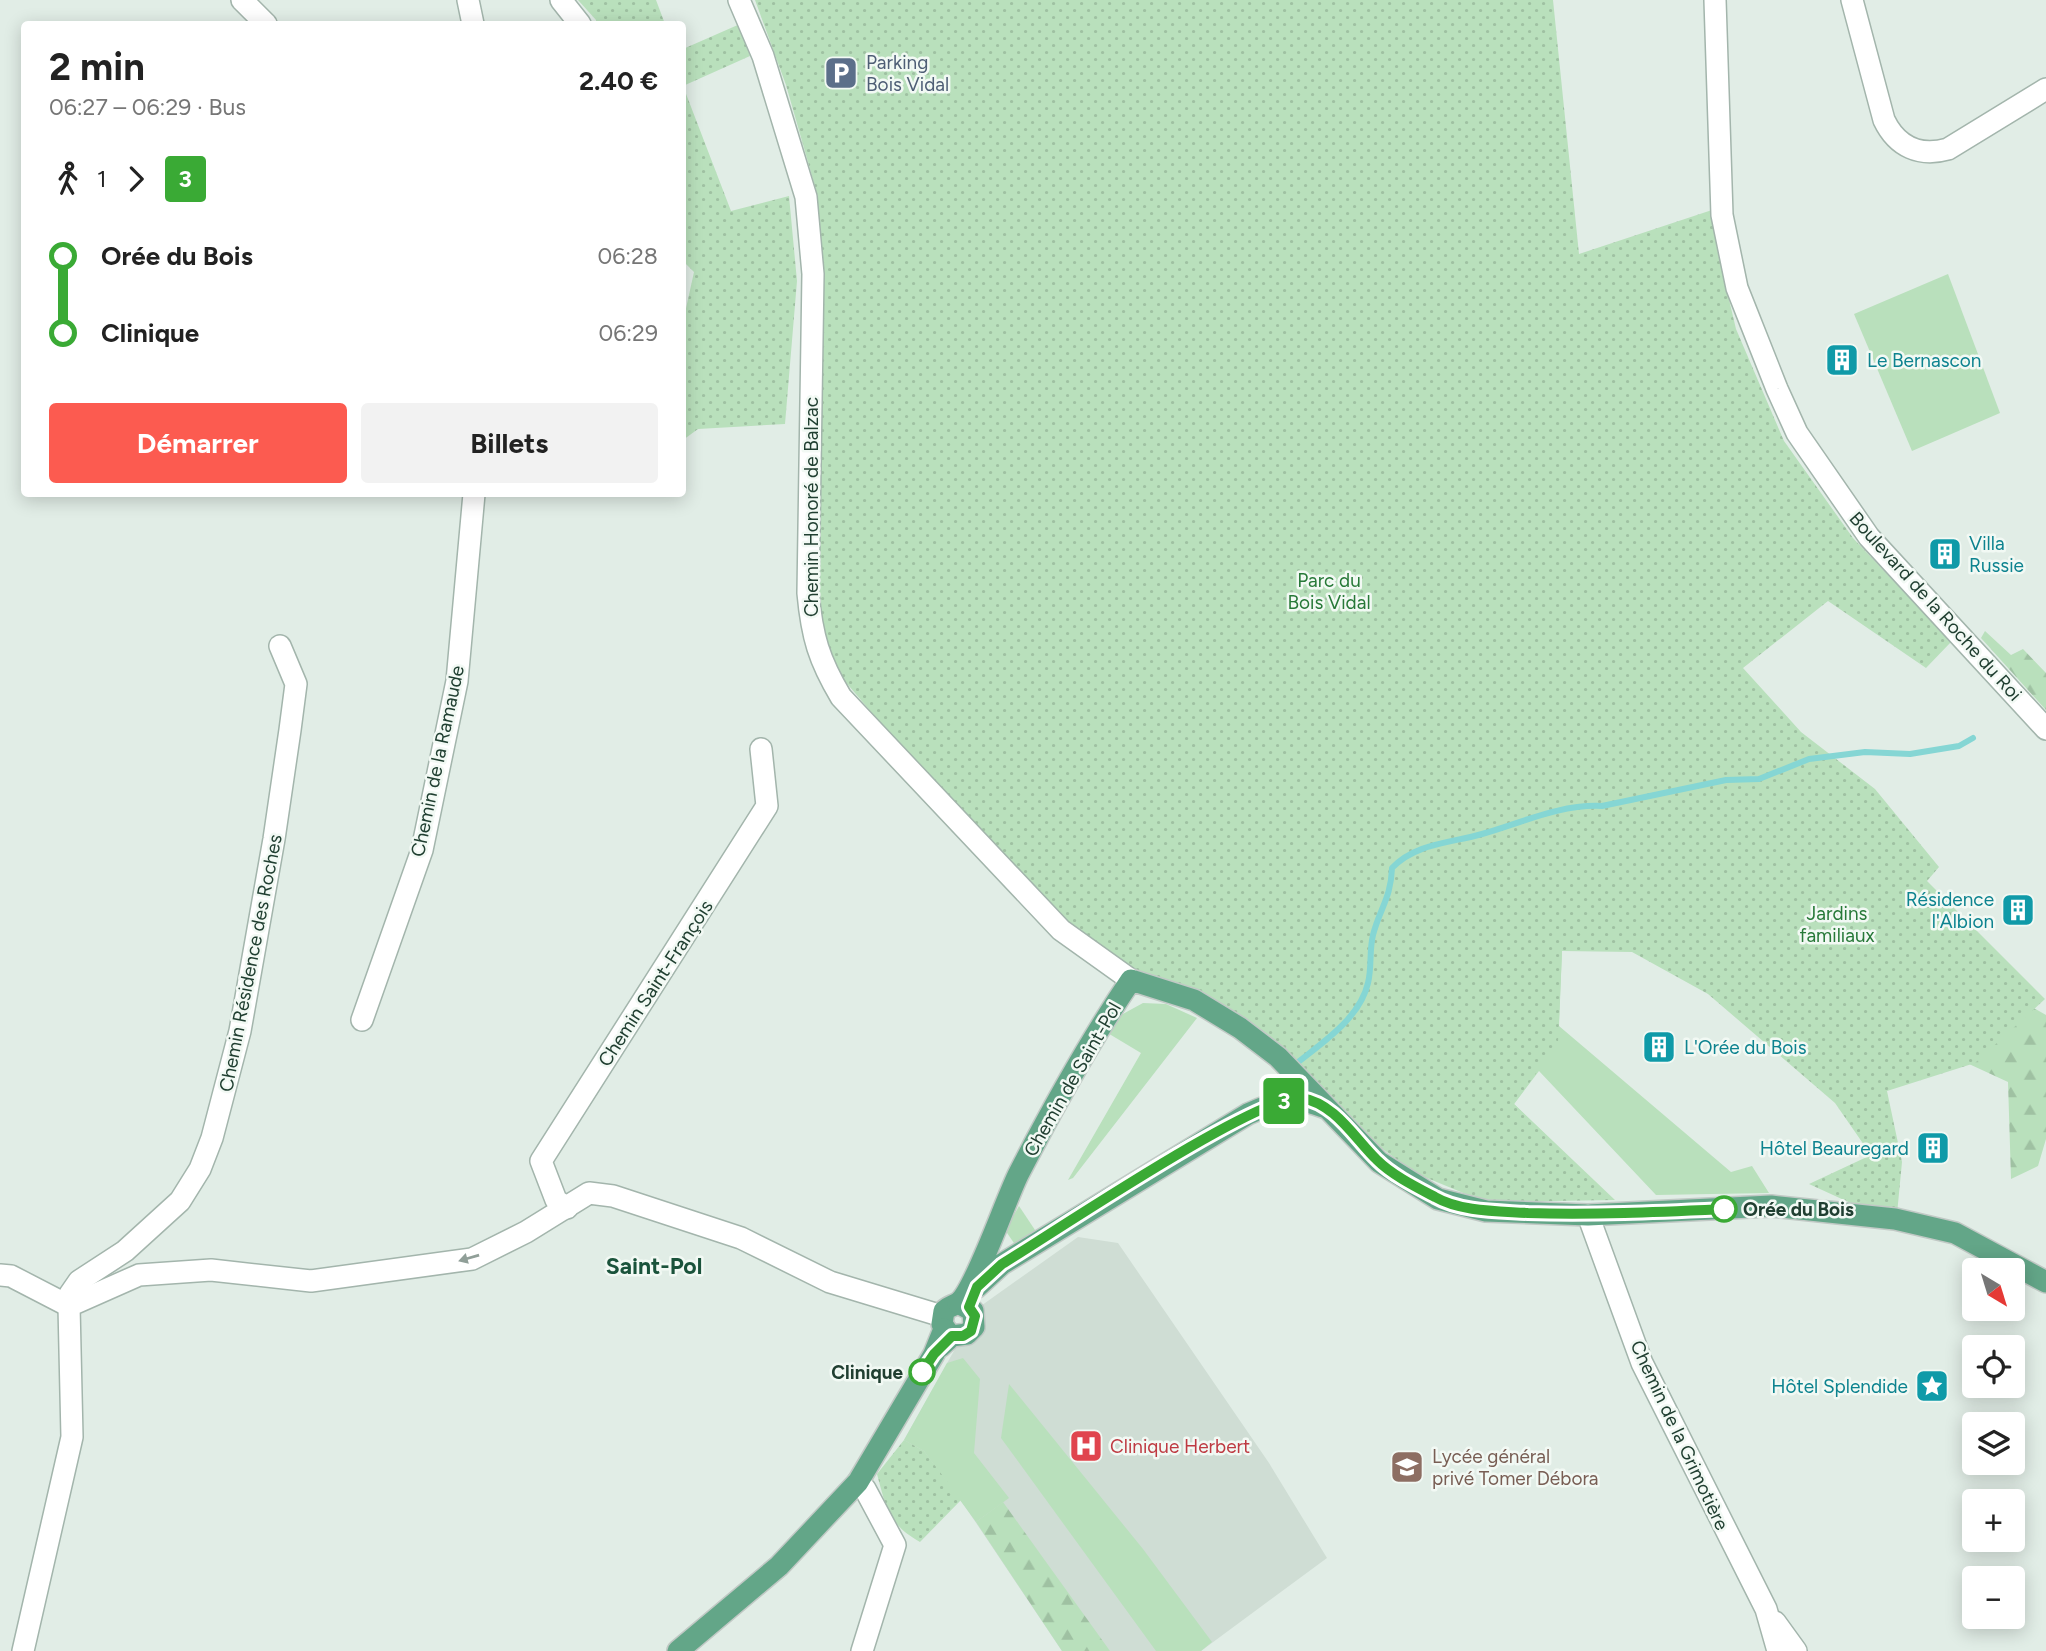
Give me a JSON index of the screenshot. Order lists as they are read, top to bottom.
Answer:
{
  "streets": {
    "main road": ["Chemin de Saint-Pol"],
    "street": [
      "Chemin Honoré de Balzac",
      "Boulevard de la Roche du Roi",
      "Chemin de la Ramaude",
      "Chemin Résidence des Roches",
      "Chemin Saint-François",
      "Chemin de la Grimotière"
    ]
  },
  "crossings": [
    ["Chemin Honoré de Balzac", "Chemin de Saint-Pol"],
    ["Chemin de Saint-Pol", "Chemin de la Grimotière"]
  ],
  "districts": ["Saint-Pol"],
  "parks": ["Parc du Bois Vidal", "Jardins familiaux"],
  "places": {
    "parking": ["Parking Bois Vidal"],
    "building": [
      "Le Bernascon",
      "Villa Russie",
      "Résidence l'Albion",
      "L'Orée du Bois",
      "Hôtel Beauregard"
    ],
    "other": ["Orée du Bois", "Clinique"],
    "place": ["Hôtel Splendide"],
    "hospital": ["Clinique Herbert"],
    "school or university": ["Lycée général privé Tomer Débora"]
  },
  "lines": ["bus line 3"],
  "north": "bottom right",
  "page": {
    "on_map": "3",
    "heading": ["2 min", "06:27 – 06:29 · Bus", "2.40 €"],
    "legs": ["1", "3"],
    "list": [
      {
        "name": "Orée du Bois",
        "value": "06:28"
      },
      {
        "name": "Clinique",
        "value": "06:29"
      }
    ],
    "buttons": ["Démarrer", "Billets"],
    "map_buttons": ["+", "−"]
  }
}
